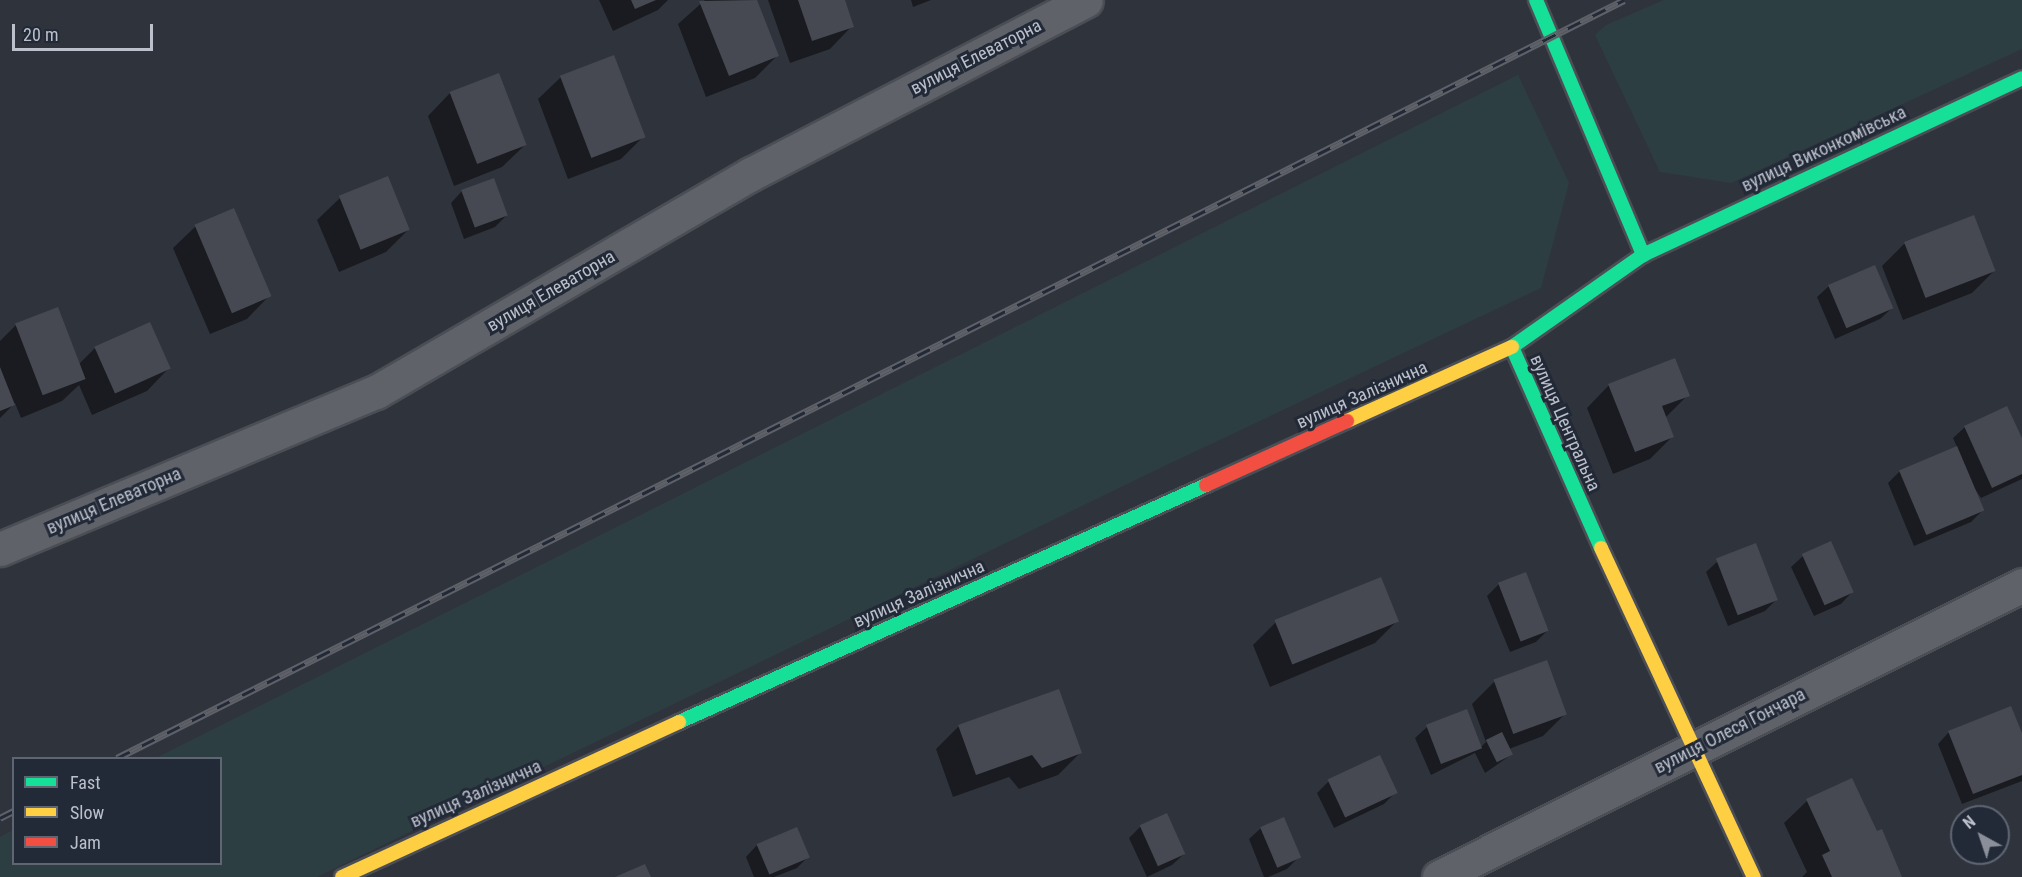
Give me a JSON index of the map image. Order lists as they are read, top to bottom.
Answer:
{
  "streets": {
    "street": [
      "вулиця Елеваторна",
      "вулиця Виконкомівська",
      "вулиця Залізнична",
      "вулиця Центральна",
      "вулиця Олеся Гончара"
    ]
  },
  "crossings": [
    ["вулиця Виконкомівська", "вулиця Центральна"],
    ["вулиця Залізнична", "вулиця Центральна"],
    ["вулиця Центральна", "вулиця Олеся Гончара"]
  ],
  "legend": ["Fast", "Slow", "Jam"],
  "scale_bar": "20 m",
  "north": "top left"
}
